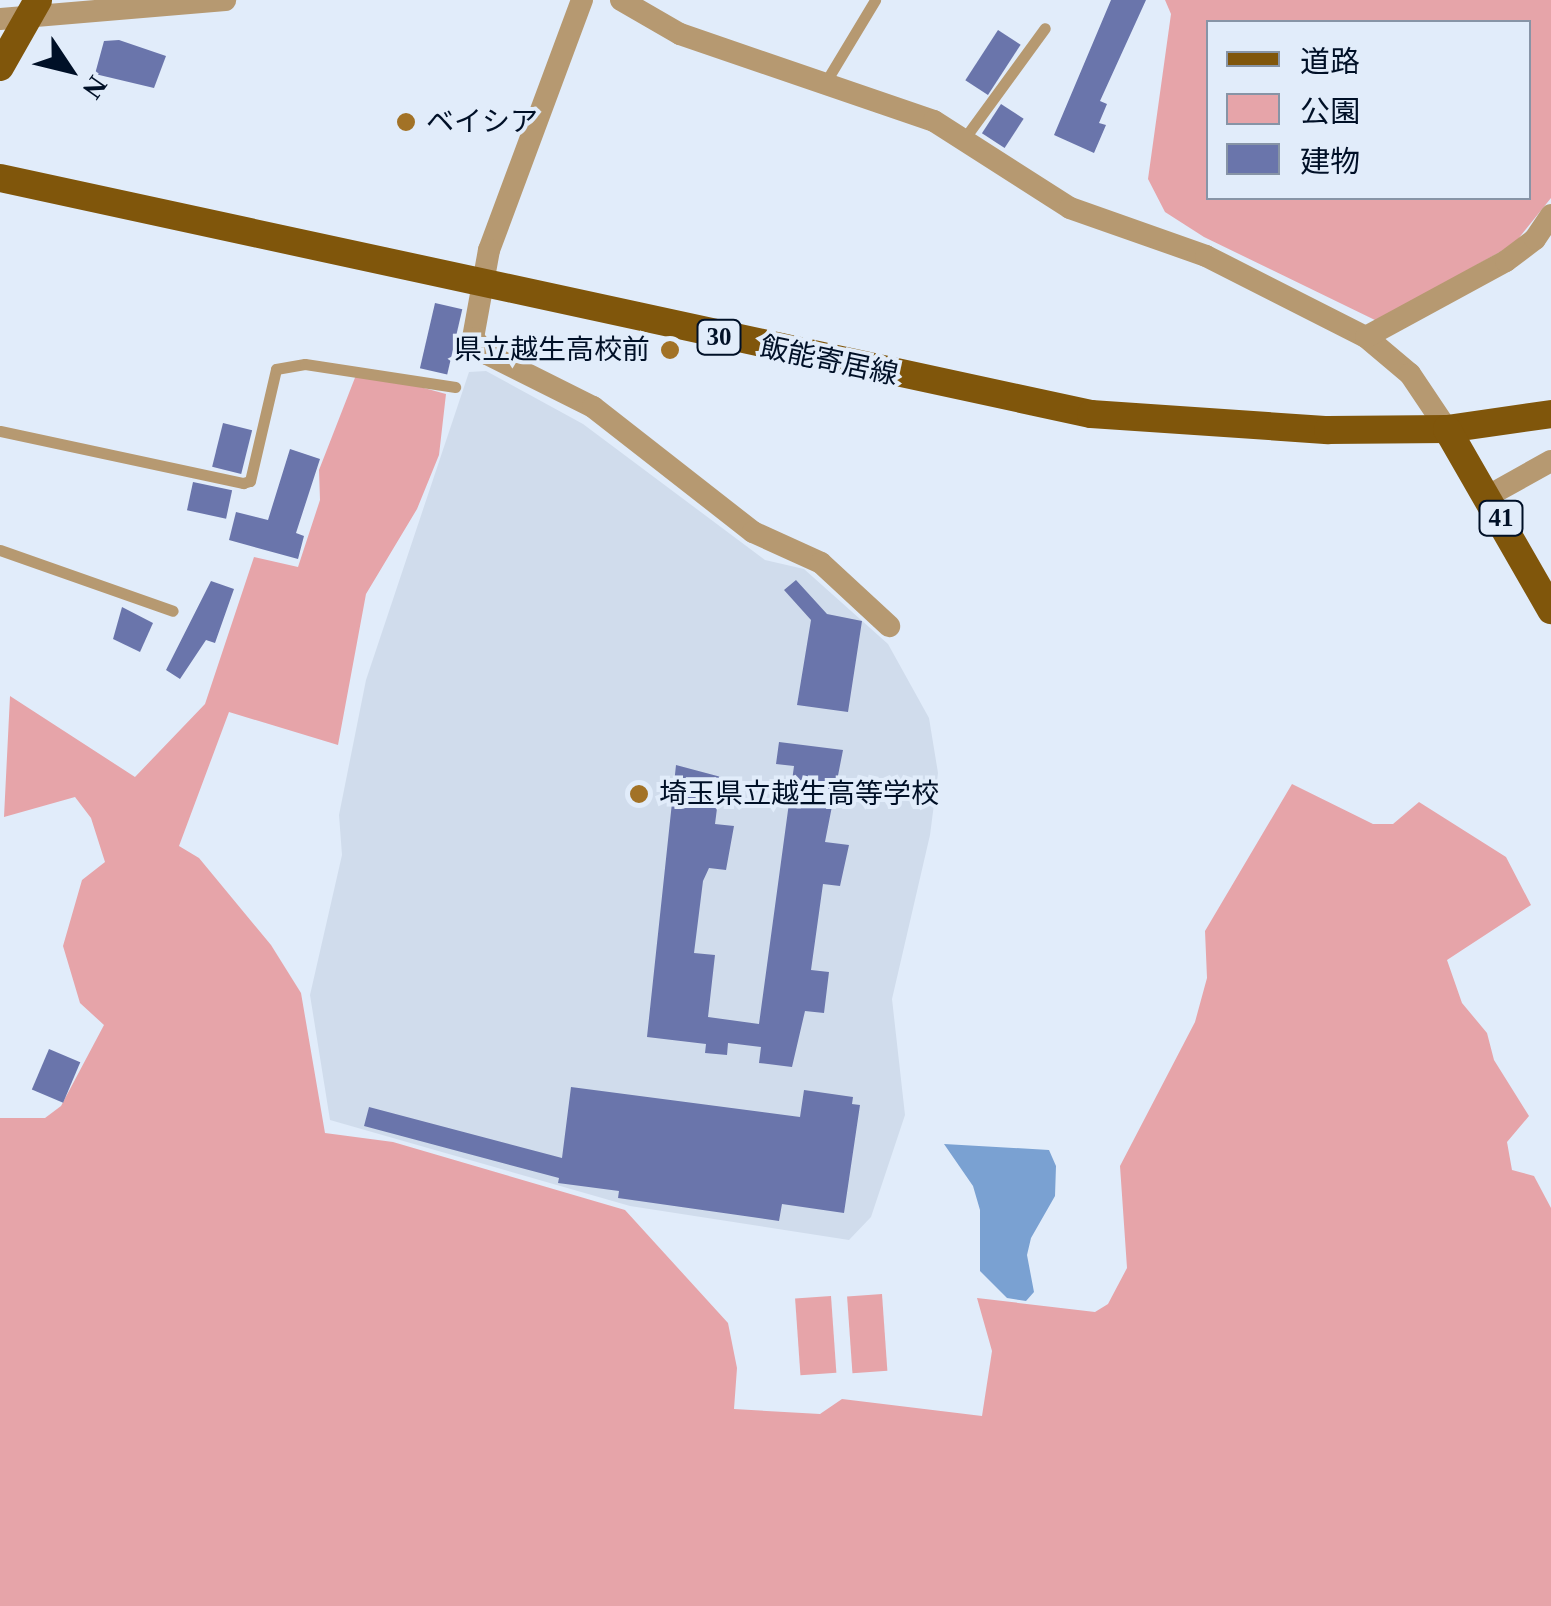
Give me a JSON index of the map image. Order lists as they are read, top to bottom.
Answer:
{
  "streets": {
    "main road": ["30", "飯能寄居線", "41"]
  },
  "crossings": [
    ["飯能寄居線", "41"]
  ],
  "places": ["ベイシア", "県立越生高校前", "埼玉県立越生高等学校"],
  "legend": ["道路", "公園", "建物"],
  "north": "bottom right"
}
